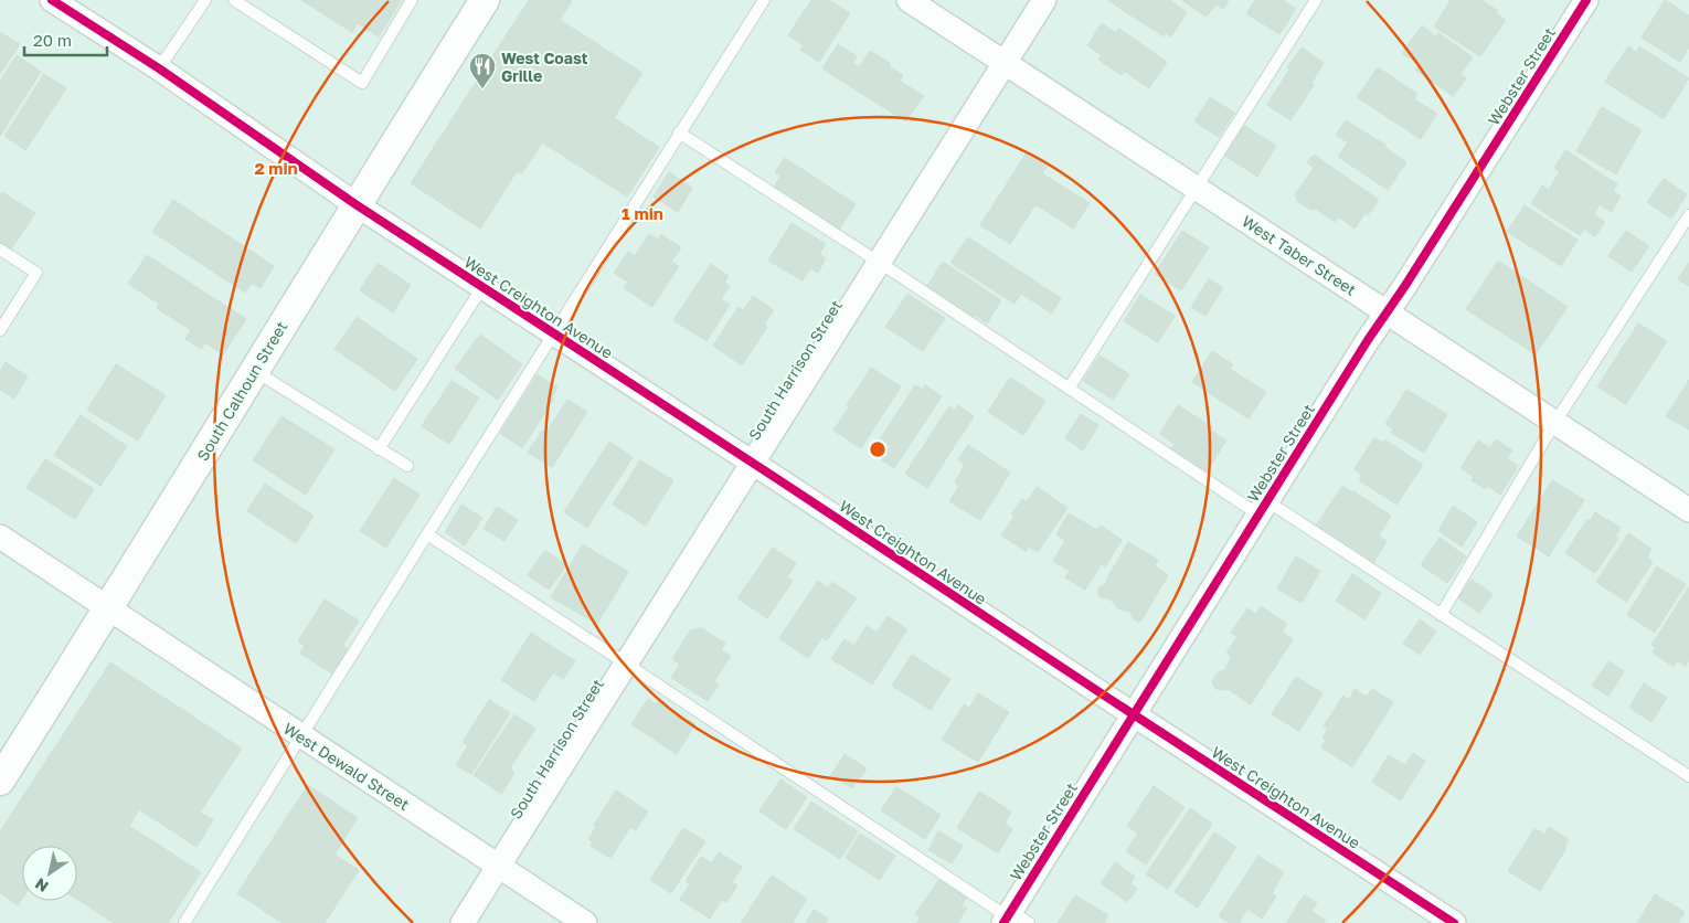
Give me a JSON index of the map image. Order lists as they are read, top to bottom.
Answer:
{
  "streets": {
    "street": [
      "Webster Street",
      "West Taber Street",
      "West Creighton Avenue",
      "South Harrison Street",
      "South Calhoun Street",
      "West Dewald Street"
    ]
  },
  "crossings": [
    ["Webster Street", "West Taber Street"],
    ["Webster Street", "West Creighton Avenue"],
    ["West Taber Street", "South Harrison Street"],
    ["West Creighton Avenue", "South Harrison Street"],
    ["West Creighton Avenue", "South Calhoun Street"],
    ["South Harrison Street", "West Dewald Street"],
    ["South Calhoun Street", "West Dewald Street"]
  ],
  "places": {
    "restaurant": ["West Coast Grille"]
  },
  "scale_bar": "20 m",
  "north": "bottom left",
  "rings": ["2 min", "1 min"]
}
